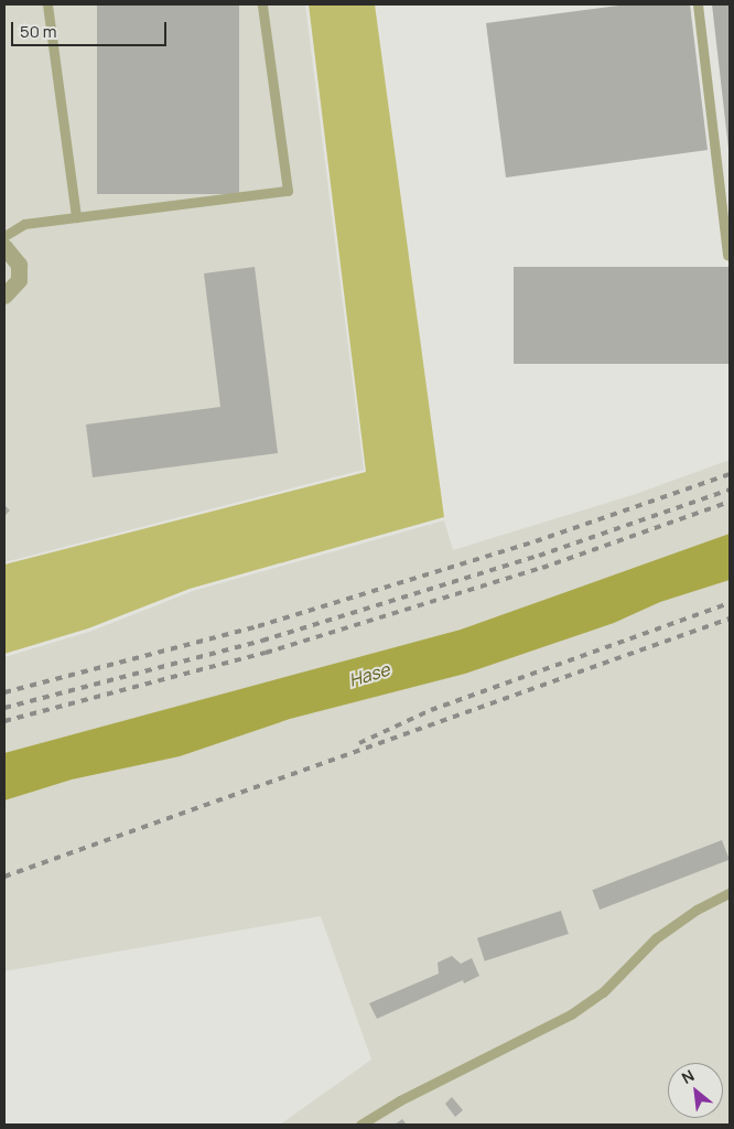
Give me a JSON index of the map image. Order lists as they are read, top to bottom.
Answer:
{
  "water": ["Hase"],
  "scale_bar": "50 m",
  "north": "top left"
}
